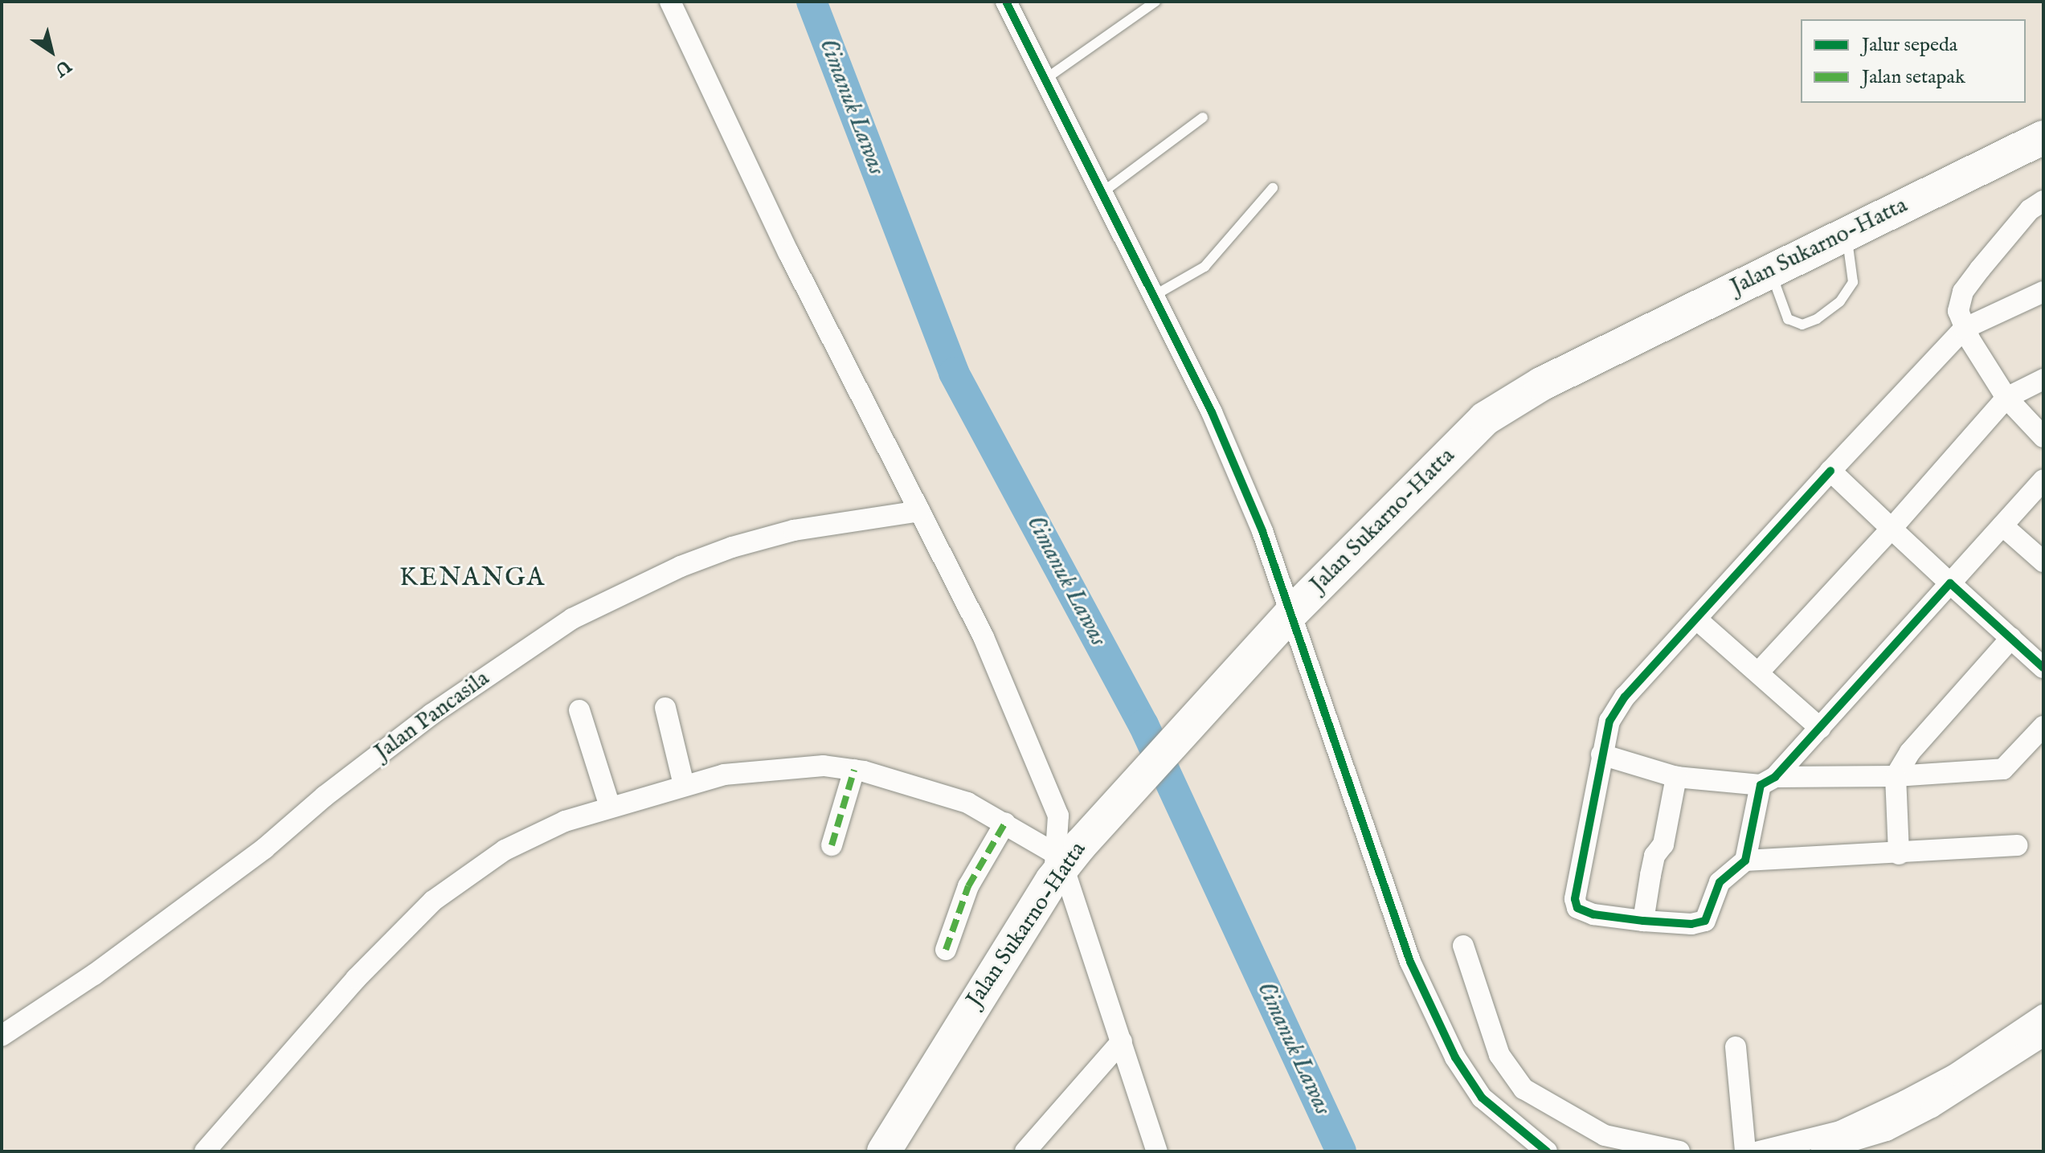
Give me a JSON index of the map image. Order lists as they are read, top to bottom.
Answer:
{
  "streets": {
    "highway": ["Jalan Sukarno-Hatta"],
    "street": ["Jalan Pancasila"]
  },
  "districts": ["KENANGA"],
  "water": ["Cimanuk Lawas"],
  "legend": ["Jalur sepeda", "Jalan setapak"],
  "north": "bottom right"
}
